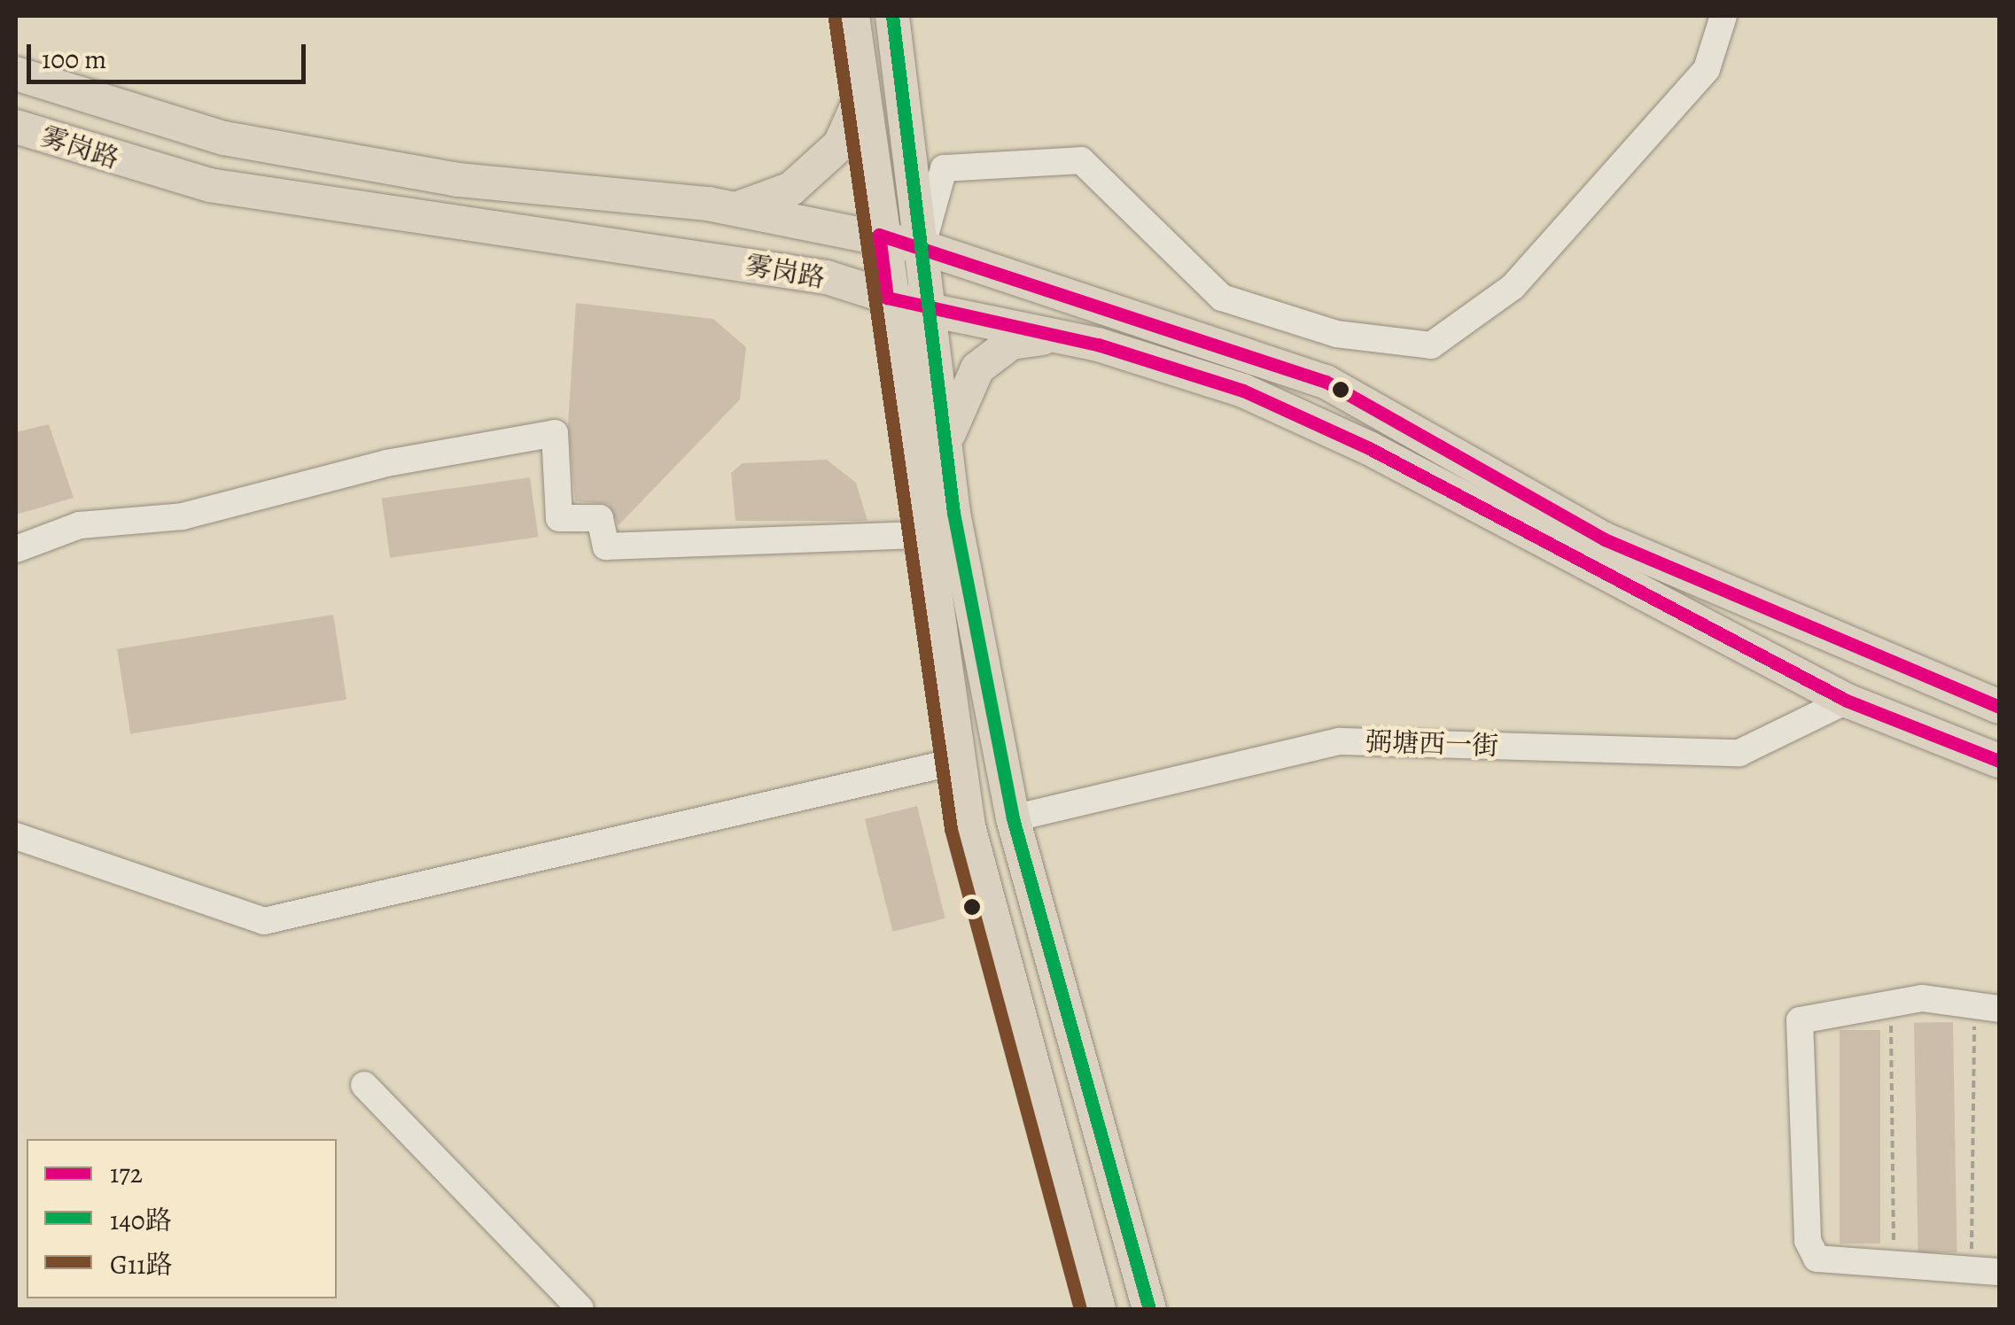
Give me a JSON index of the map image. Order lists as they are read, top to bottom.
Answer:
{
  "streets": {
    "main road": ["雾岗路"],
    "street": ["弼塘西一街"]
  },
  "crossings": [
    ["雾岗路", "弼塘西一街"]
  ],
  "lines": ["transit line 140路", "transit line G11路", "transit line 172"],
  "legend": ["172", "140路", "G11路"],
  "scale_bar": "100 m"
}
